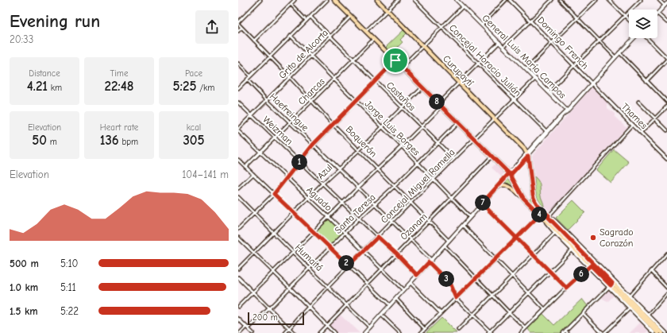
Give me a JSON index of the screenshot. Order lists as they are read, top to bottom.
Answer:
{
  "streets": {
    "main road": ["General Luis María Campos", "Curupaytí"],
    "street": [
      "Domingo French",
      "Grito de Alcorta",
      "Concejal Horacio Julián",
      "Charcas",
      "Castaños",
      "Haefreingue",
      "Thames",
      "Jorge Luis Borges",
      "Weizman",
      "Boquerón",
      "Azul",
      "Concejal Miguel Ramella",
      "Aguado",
      "Santa Teresa",
      "Ozanam",
      "Humaitá"
    ]
  },
  "crossings": [
    ["Domingo French", "Thames"],
    ["Grito de Alcorta", "Castaños"],
    ["Grito de Alcorta", "Haefreingue"],
    ["Grito de Alcorta", "Jorge Luis Borges"],
    ["Grito de Alcorta", "Weizman"],
    ["Grito de Alcorta", "Boquerón"],
    ["Grito de Alcorta", "Aguado"],
    ["General Luis María Campos", "Concejal Miguel Ramella"],
    ["Concejal Horacio Julián", "Concejal Miguel Ramella"],
    ["Curupaytí", "Concejal Miguel Ramella"],
    ["Charcas", "Castaños"],
    ["Charcas", "Haefreingue"],
    ["Charcas", "Jorge Luis Borges"],
    ["Charcas", "Weizman"],
    ["Charcas", "Boquerón"],
    ["Charcas", "Aguado"],
    ["Castaños", "Azul"],
    ["Castaños", "Concejal Miguel Ramella"],
    ["Castaños", "Santa Teresa"],
    ["Haefreingue", "Azul"],
    ["Haefreingue", "Concejal Miguel Ramella"],
    ["Haefreingue", "Santa Teresa"],
    ["Haefreingue", "Ozanam"],
    ["Jorge Luis Borges", "Azul"],
    ["Jorge Luis Borges", "Concejal Miguel Ramella"],
    ["Jorge Luis Borges", "Santa Teresa"],
    ["Jorge Luis Borges", "Ozanam"],
    ["Weizman", "Azul"],
    ["Weizman", "Concejal Miguel Ramella"],
    ["Weizman", "Santa Teresa"],
    ["Weizman", "Ozanam"],
    ["Boquerón", "Azul"],
    ["Boquerón", "Concejal Miguel Ramella"],
    ["Boquerón", "Santa Teresa"],
    ["Boquerón", "Ozanam"],
    ["Azul", "Aguado"],
    ["Azul", "Humaitá"],
    ["Concejal Miguel Ramella", "Aguado"],
    ["Concejal Miguel Ramella", "Humaitá"],
    ["Aguado", "Santa Teresa"],
    ["Aguado", "Ozanam"],
    ["Santa Teresa", "Humaitá"],
    ["Ozanam", "Humaitá"]
  ],
  "places": ["Sagrado Corazón"],
  "scale_bar": "200 m",
  "page": {
    "heading": ["Evening run", "20:33"],
    "stats": [
      ["Distance", "4.21 km"],
      ["Time", "22:48"],
      ["Pace", "5:25 /km"],
      ["Elevation", "50 m"],
      ["Heart rate", "136 bpm"],
      ["kcal", "305"]
    ],
    "pins": [
      "8",
      "1",
      "7",
      "4",
      "2",
      "6",
      "3"
    ],
    "chart": ["Elevation", "104–141 m"],
    "list": [
      {
        "name": "500 m",
        "note": "5:10"
      },
      {
        "name": "1.0 km",
        "note": "5:11"
      },
      {
        "name": "1.5 km",
        "note": "5:22"
      }
    ],
    "scale": "200 m"
  }
}
